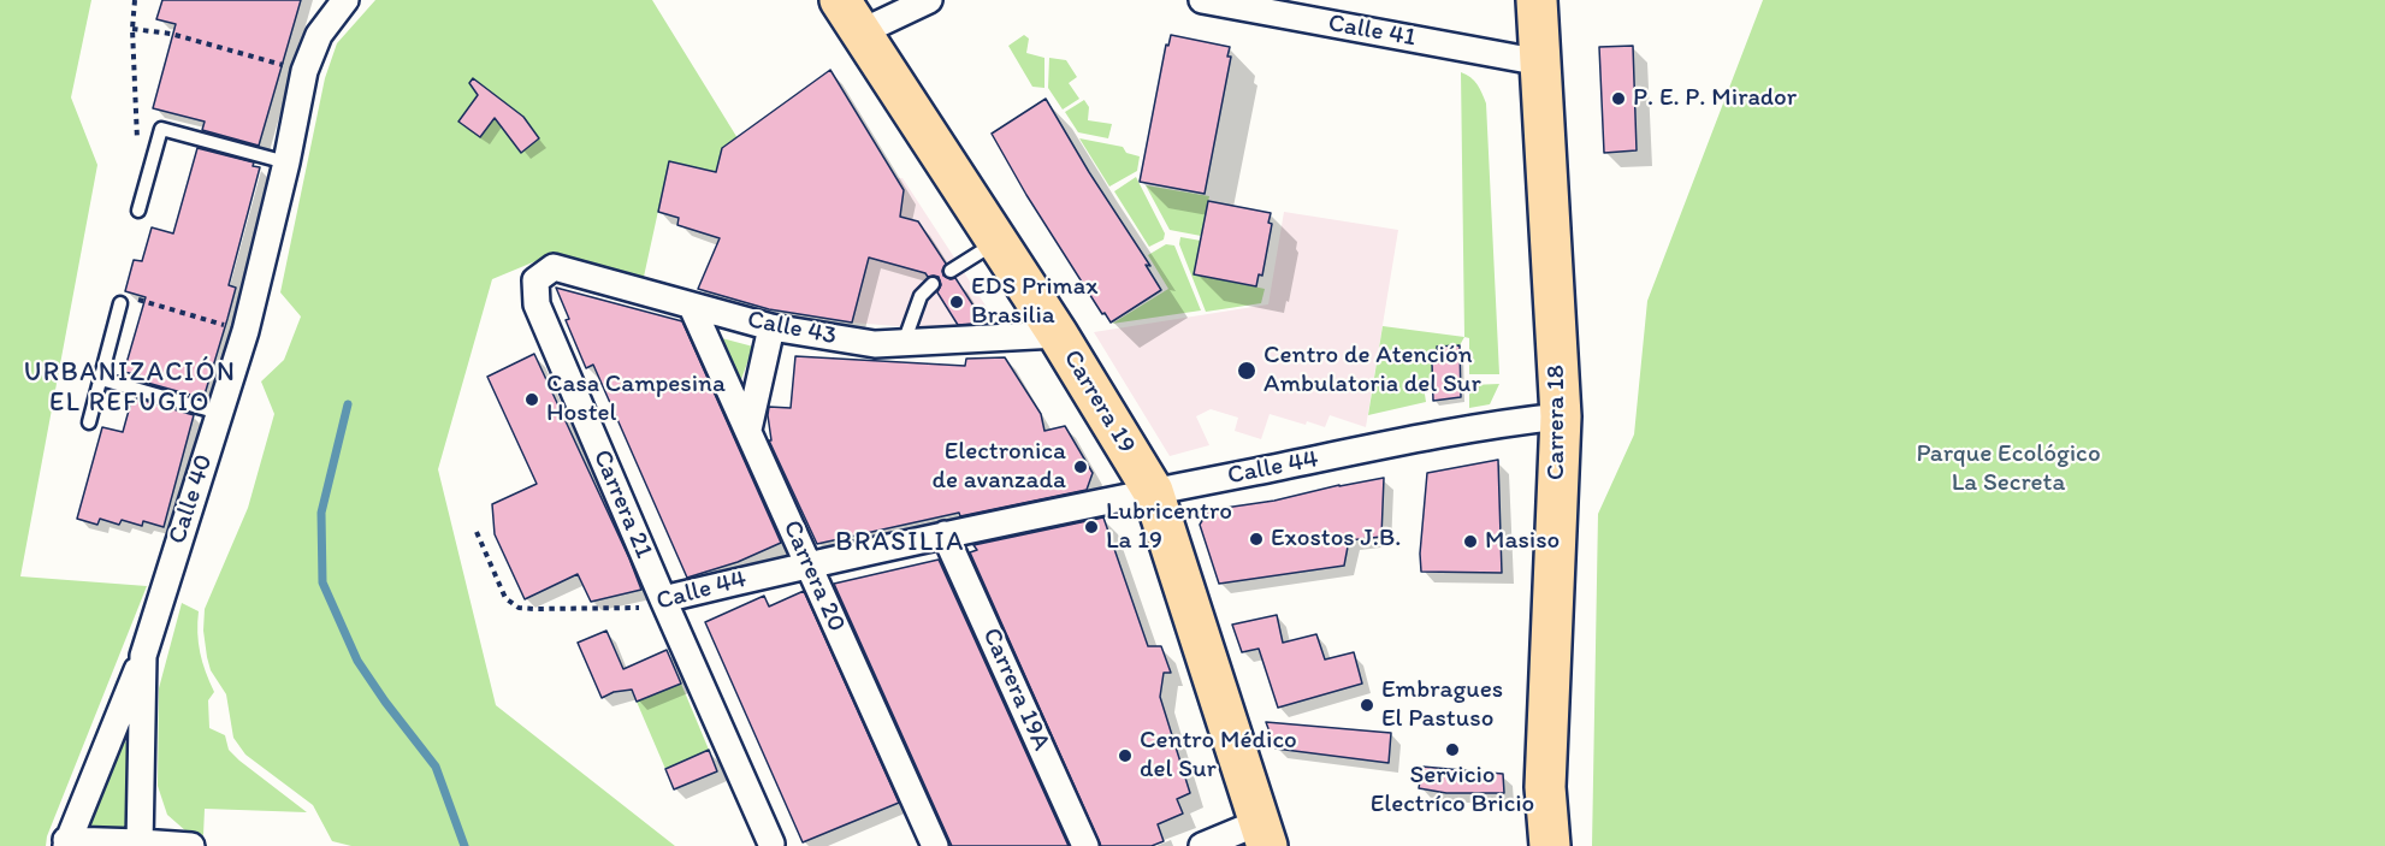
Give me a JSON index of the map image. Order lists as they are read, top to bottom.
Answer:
{
  "streets": {
    "main road": ["Carrera 19", "Carrera 18"],
    "street": [
      "Calle 41",
      "Calle 43",
      "Calle 44",
      "Calle 40",
      "Carrera 21",
      "Carrera 20",
      "Carrera 19A"
    ]
  },
  "crossings": [
    ["Calle 41", "Carrera 18"],
    ["Calle 43", "Carrera 19"],
    ["Calle 43", "Carrera 21"],
    ["Calle 43", "Carrera 20"],
    ["Carrera 19", "Calle 44"],
    ["Carrera 18", "Calle 44"],
    ["Calle 44", "Carrera 21"],
    ["Calle 44", "Carrera 20"],
    ["Calle 44", "Carrera 19A"]
  ],
  "districts": ["URBANIZACIÓN EL REFUGIO", "BRASILIA"],
  "parks": ["Parque Ecológico La Secreta"],
  "places": [
    "P. E. P. Mirador",
    "EDS Primax Brasilia",
    "Centro de Atención Ambulatoria del Sur",
    "Casa Campesina Hostel",
    "Electronica de avanzada",
    "Lubricentro La 19",
    "Exostos J.B.",
    "Masiso",
    "Embragues El Pastuso",
    "Servicio Electríco Bricio",
    "Centro Médico del Sur"
  ]
}
